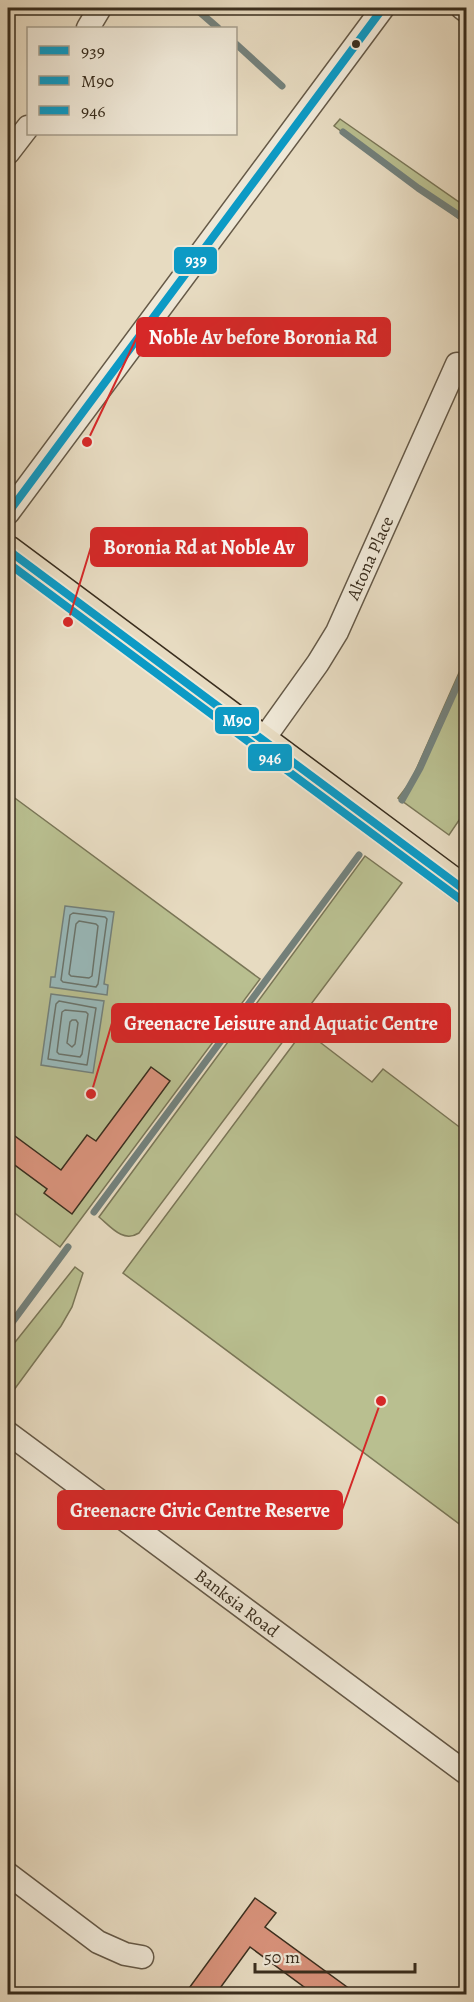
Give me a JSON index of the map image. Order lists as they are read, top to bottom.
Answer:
{
  "streets": {
    "street": ["Altona Place", "Banksia Road"]
  },
  "places": [
    "Noble Av before Boronia Rd",
    "Boronia Rd at Noble Av",
    "Greenacre Leisure and Aquatic Centre",
    "Greenacre Civic Centre Reserve"
  ],
  "lines": ["transit line 939", "transit line M90", "transit line 946"],
  "legend": ["939", "M90", "946"],
  "scale_bar": "50 m"
}
